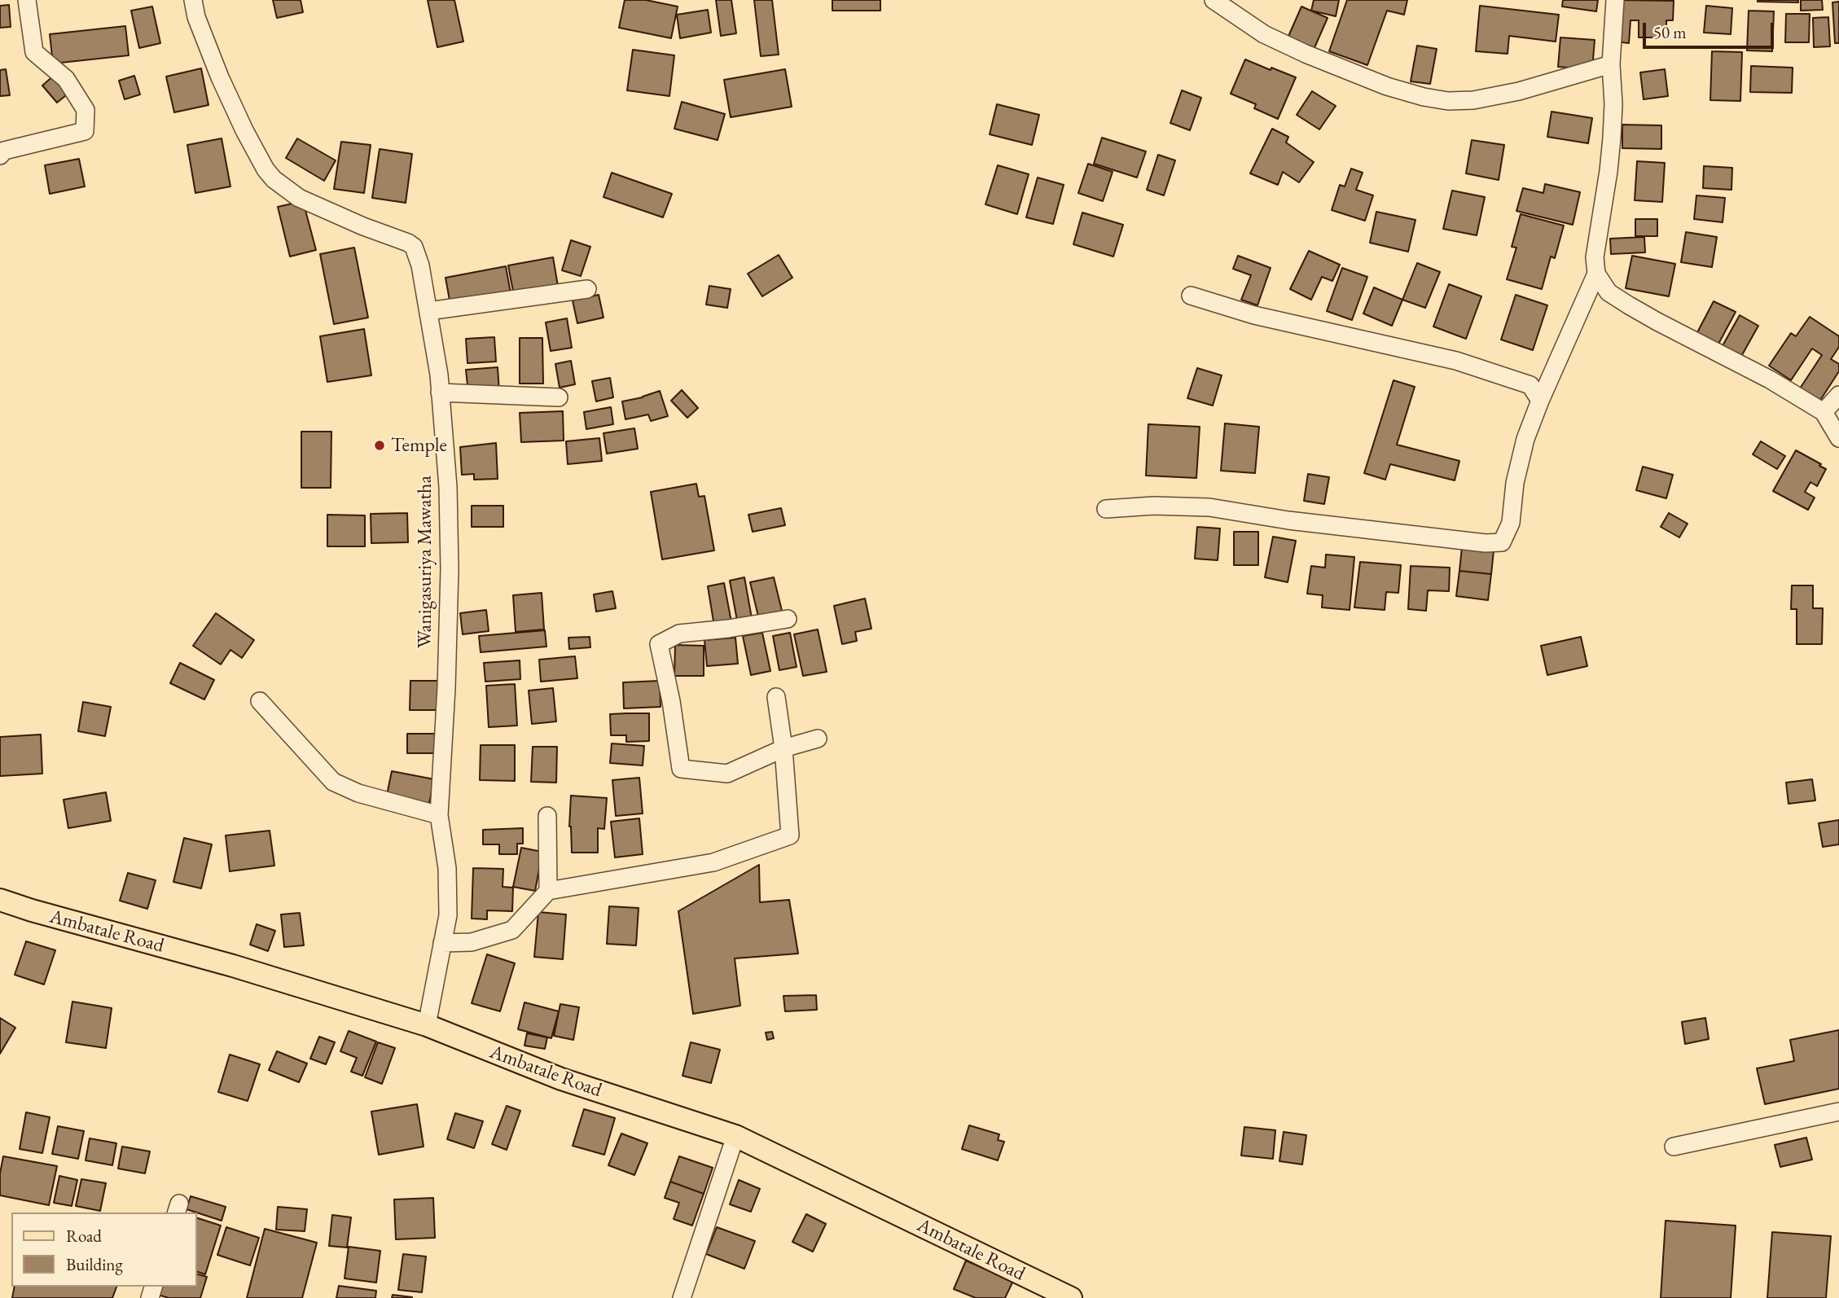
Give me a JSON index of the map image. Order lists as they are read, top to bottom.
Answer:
{
  "streets": {
    "main road": ["Ambatale Road"],
    "street": ["Wanigasuriya Mawatha"]
  },
  "crossings": [
    ["Wanigasuriya Mawatha", "Ambatale Road"]
  ],
  "places": ["Temple"],
  "legend": ["Road", "Building"],
  "scale_bar": "50 m"
}
